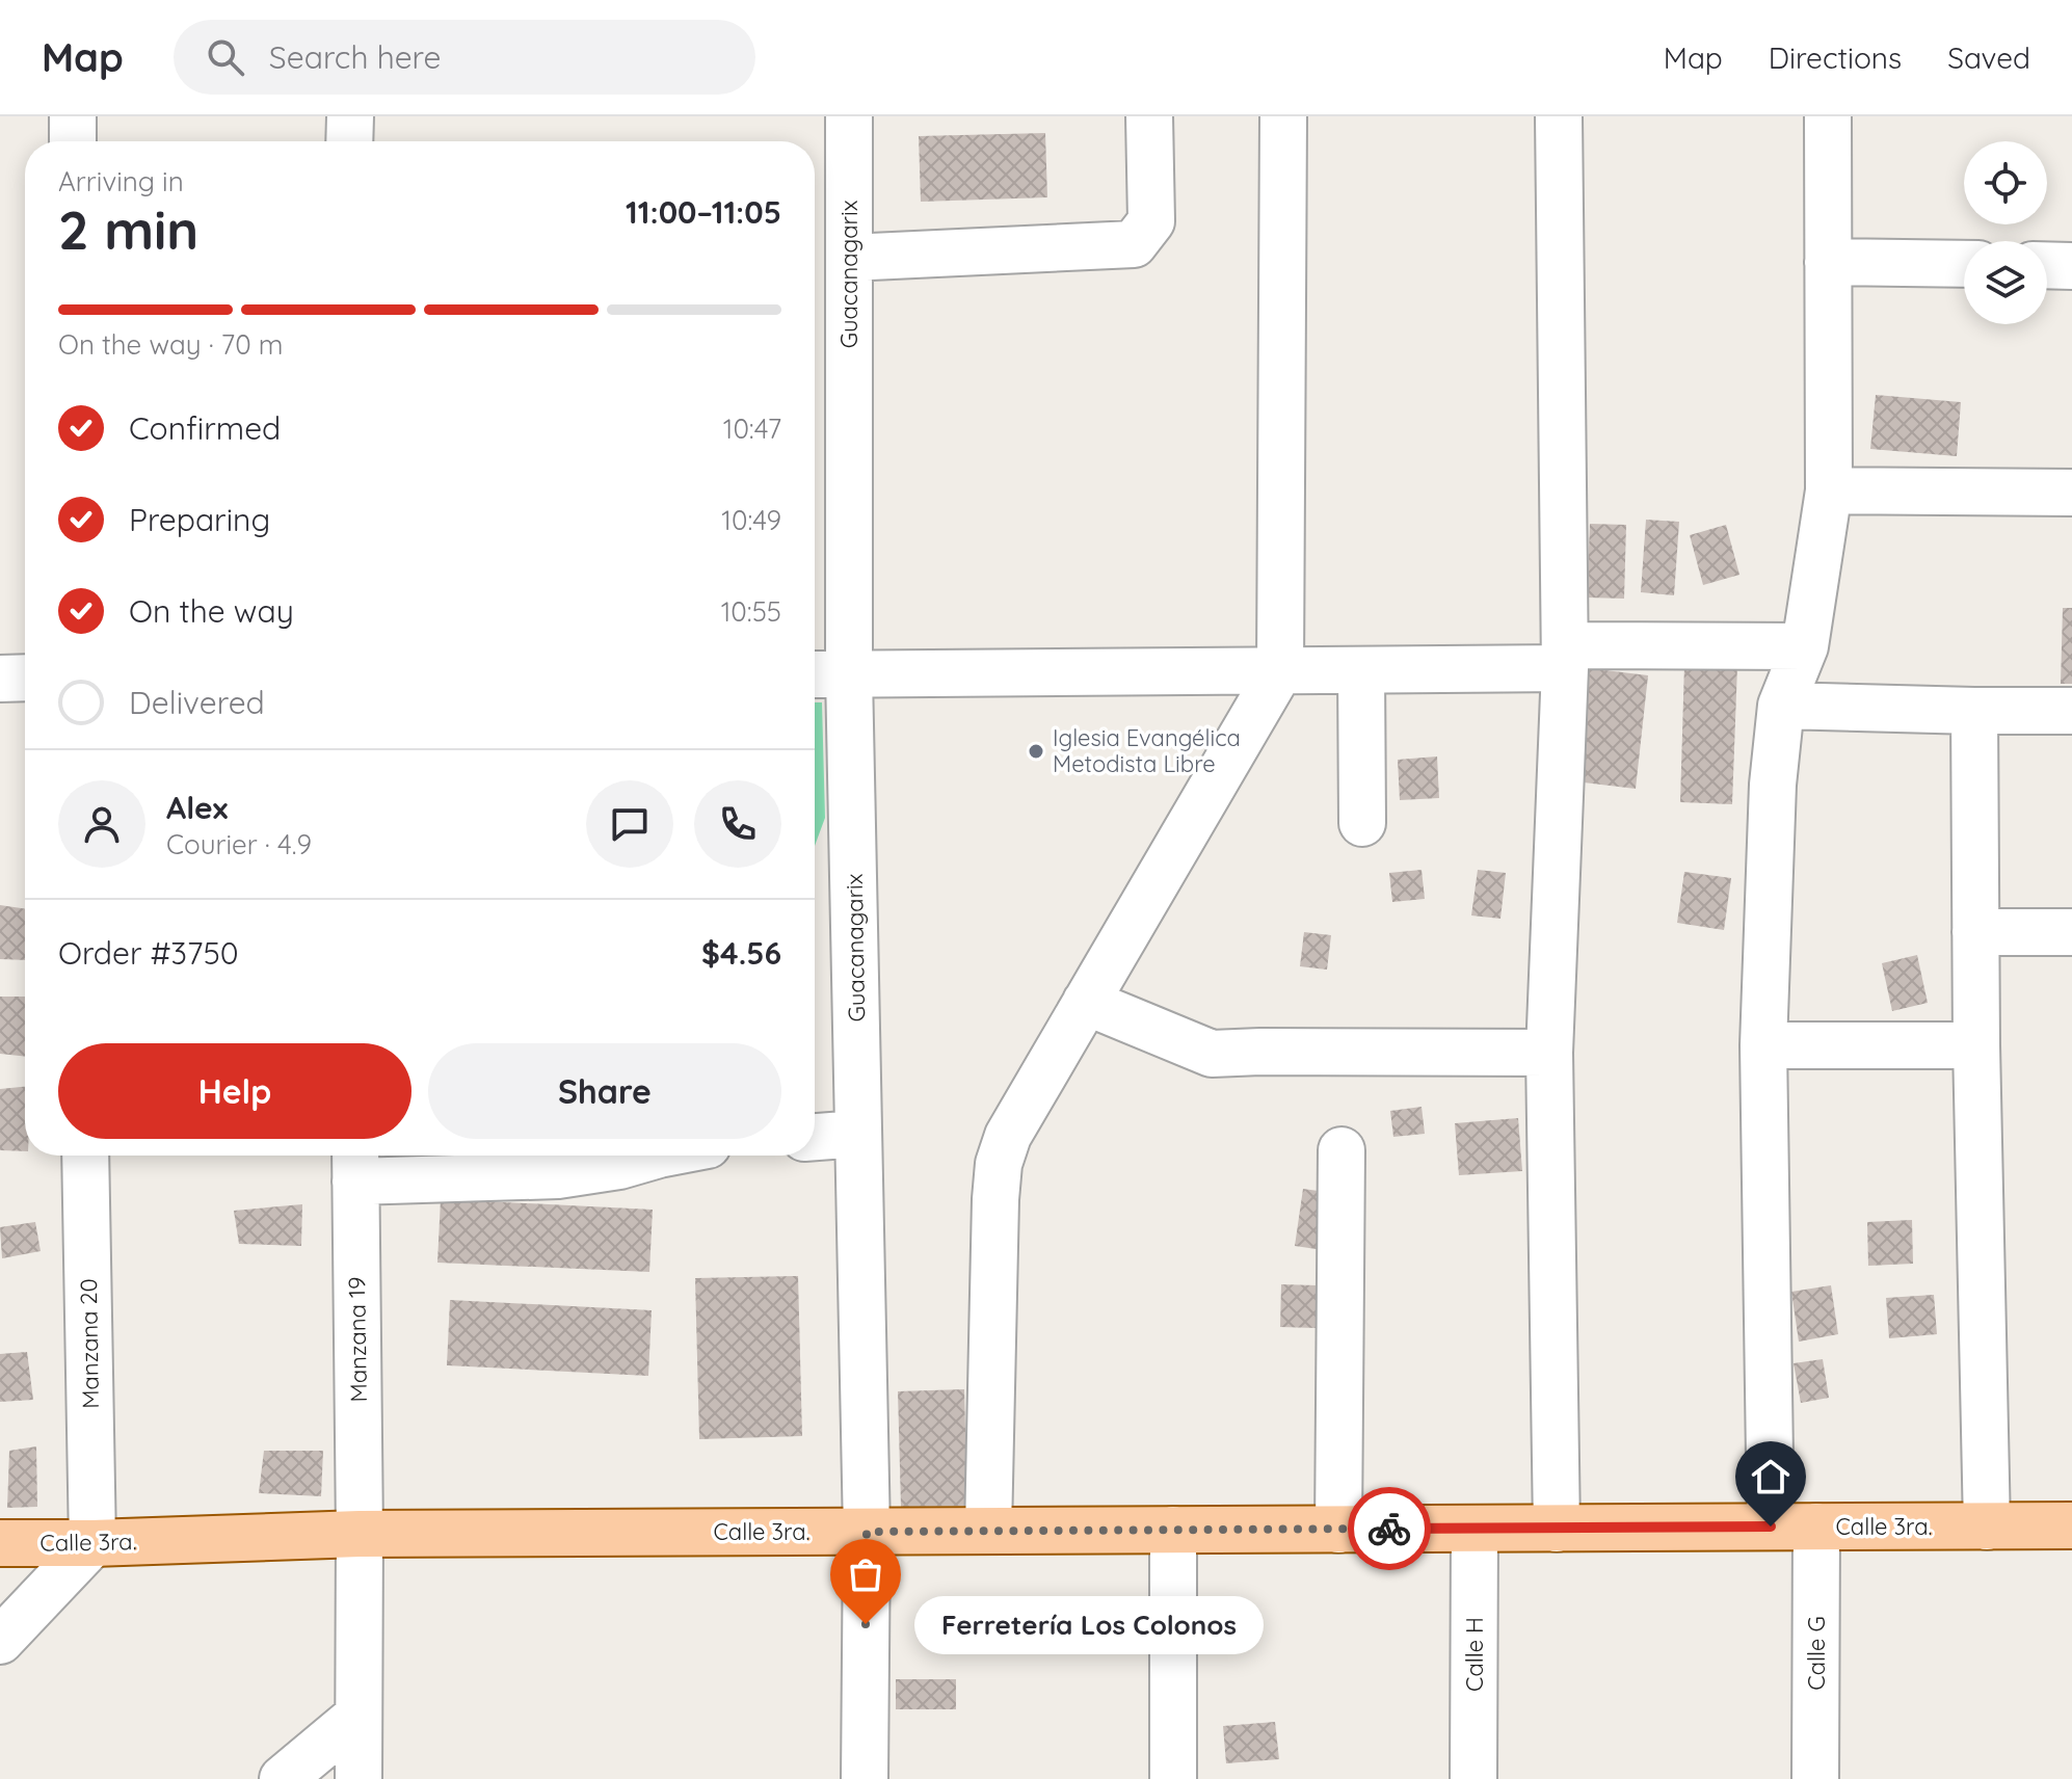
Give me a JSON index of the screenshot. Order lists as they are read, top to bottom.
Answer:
{
  "streets": {
    "main road": ["Calle 3ra."],
    "street": [
      "Guacanagarix",
      "Manzana 19",
      "Manzana 20",
      "Calle G",
      "Calle H"
    ]
  },
  "crossings": [
    ["Guacanagarix", "Calle 3ra."],
    ["Manzana 19", "Calle 3ra."],
    ["Manzana 20", "Calle 3ra."],
    ["Calle 3ra.", "Calle G"],
    ["Calle 3ra.", "Calle H"]
  ],
  "places": ["Iglesia Evangélica Metodista Libre", "Ferretería Los Colonos"],
  "page": {
    "header": "Map",
    "search": "Search here",
    "nav": ["Map", "Directions", "Saved"],
    "heading": ["2 min", "Arriving in", "11:00–11:05"],
    "panel": [
      "Alex",
      "Courier · 4.9",
      "Order #3750",
      "$4.56"
    ],
    "bar": "On the way · 70 m",
    "list": [
      ["Confirmed", "10:47"],
      ["Preparing", "10:49"],
      ["On the way", "10:55"],
      "Delivered"
    ],
    "buttons": ["Help", "Share"],
    "bubble": "Ferretería Los Colonos"
  }
}
